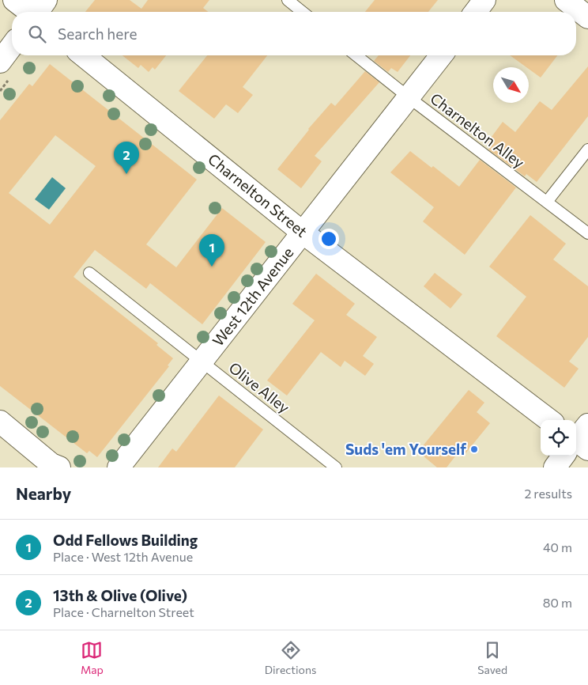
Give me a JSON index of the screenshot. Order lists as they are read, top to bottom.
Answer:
{
  "streets": {
    "street": ["Charnelton Street", "West 12th Avenue"],
    "lane": ["Charnelton Alley", "Olive Alley"]
  },
  "crossings": [
    ["Charnelton Alley", "West 12th Avenue"],
    ["Charnelton Street", "West 12th Avenue"],
    ["West 12th Avenue", "Olive Alley"]
  ],
  "places": ["Suds 'em Yourself"],
  "north": "bottom right",
  "page": {
    "search": "Search here",
    "pins": ["2", "1"],
    "heading": ["Nearby", "2 results"],
    "list": [
      {
        "mark": "1",
        "name": "Odd Fellows Building",
        "note": "Place · West 12th Avenue",
        "value": "40 m"
      },
      {
        "mark": "2",
        "name": "13th & Olive (Olive)",
        "note": "Place · Charnelton Street",
        "value": "80 m"
      }
    ],
    "nav": ["Map", "Directions", "Saved"]
  }
}
